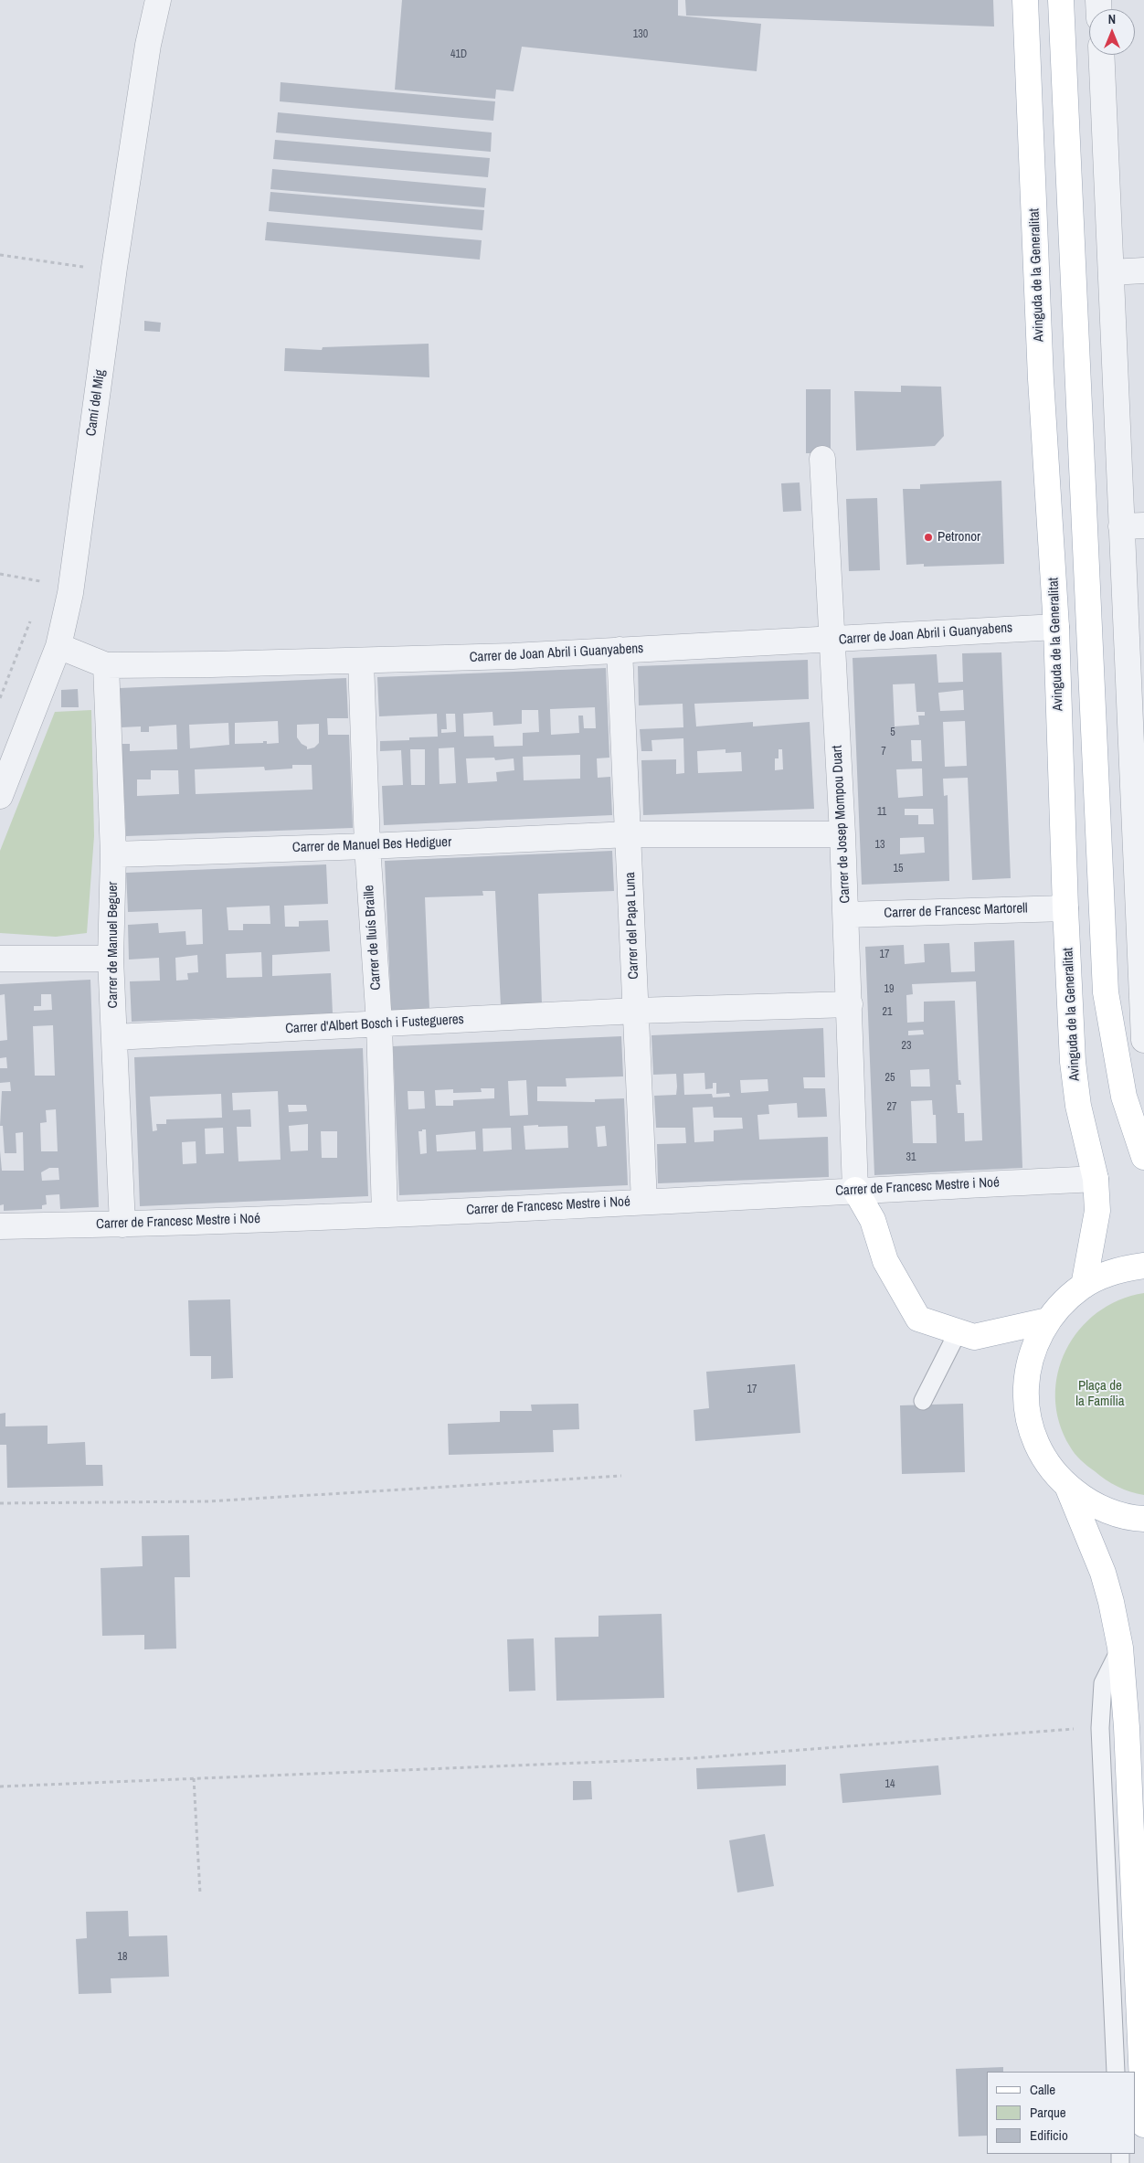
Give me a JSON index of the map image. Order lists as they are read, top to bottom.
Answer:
{
  "streets": {
    "main road": ["Avinguda de la Generalitat"],
    "street": [
      "Camí del Mig",
      "Carrer de Joan Abril i Guanyabens",
      "Carrer de Josep Mompou Duart",
      "Carrer de Manuel Bes Hediguer",
      "Carrer de Francesc Martorell",
      "Carrer del Papa Luna",
      "Carrer de lluís Braille",
      "Carrer de Manuel Beguer",
      "Carrer d'Albert Bosch i Fustegueres",
      "Carrer de Francesc Mestre i Noé"
    ]
  },
  "crossings": [
    ["Avinguda de la Generalitat", "Carrer de Joan Abril i Guanyabens"],
    ["Avinguda de la Generalitat", "Carrer de Francesc Martorell"],
    ["Avinguda de la Generalitat", "Carrer de Francesc Mestre i Noé"],
    ["Camí del Mig", "Carrer de Joan Abril i Guanyabens"],
    ["Carrer de Joan Abril i Guanyabens", "Carrer de Josep Mompou Duart"],
    ["Carrer de Joan Abril i Guanyabens", "Carrer del Papa Luna"],
    ["Carrer de Joan Abril i Guanyabens", "Carrer de lluís Braille"],
    ["Carrer de Joan Abril i Guanyabens", "Carrer de Manuel Beguer"],
    ["Carrer de Josep Mompou Duart", "Carrer de Manuel Bes Hediguer"],
    ["Carrer de Josep Mompou Duart", "Carrer de Francesc Martorell"],
    ["Carrer de Josep Mompou Duart", "Carrer d'Albert Bosch i Fustegueres"],
    ["Carrer de Josep Mompou Duart", "Carrer de Francesc Mestre i Noé"],
    ["Carrer de Manuel Bes Hediguer", "Carrer del Papa Luna"],
    ["Carrer de Manuel Bes Hediguer", "Carrer de lluís Braille"],
    ["Carrer de Manuel Bes Hediguer", "Carrer de Manuel Beguer"],
    ["Carrer del Papa Luna", "Carrer d'Albert Bosch i Fustegueres"],
    ["Carrer del Papa Luna", "Carrer de Francesc Mestre i Noé"],
    ["Carrer de lluís Braille", "Carrer d'Albert Bosch i Fustegueres"],
    ["Carrer de lluís Braille", "Carrer de Francesc Mestre i Noé"],
    ["Carrer de Manuel Beguer", "Carrer d'Albert Bosch i Fustegueres"],
    ["Carrer de Manuel Beguer", "Carrer de Francesc Mestre i Noé"]
  ],
  "parks": ["Plaça de la Família"],
  "places": ["Petronor"],
  "house_numbers": [
    "130",
    "41D",
    "5",
    "7",
    "11",
    "13",
    "15",
    "17",
    "19",
    "21",
    "23",
    "25",
    "27",
    "31",
    "17",
    "14",
    "18"
  ],
  "legend": ["Calle", "Parque", "Edificio"],
  "north": "top"
}
